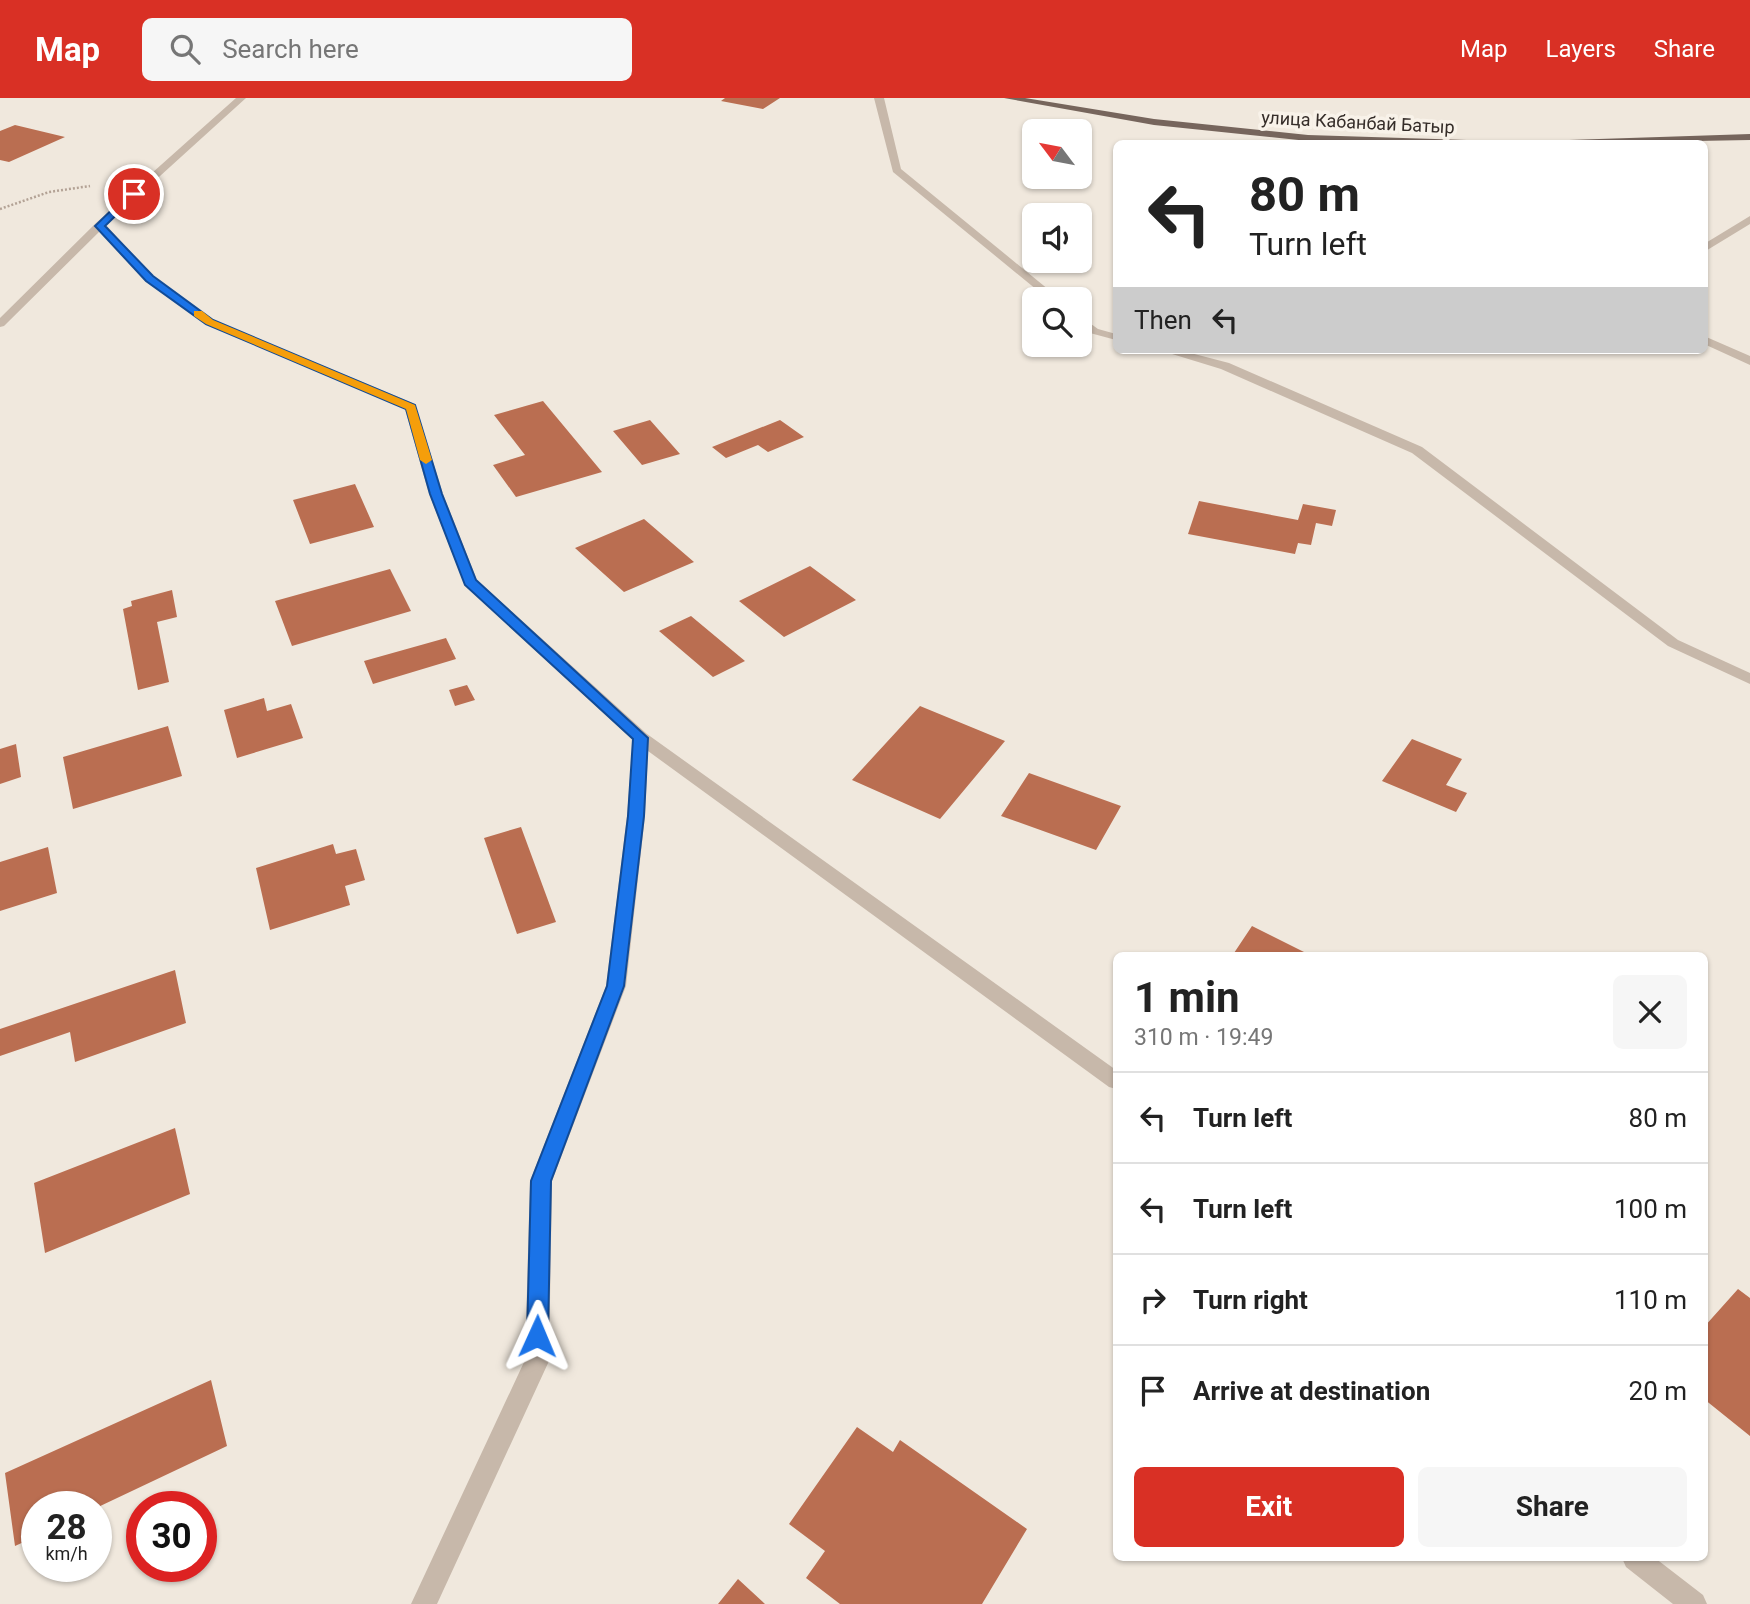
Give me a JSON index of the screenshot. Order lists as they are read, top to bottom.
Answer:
{
  "streets": {
    "main road": ["улица Кабанбай Батыр"]
  },
  "north": "top left",
  "page": {
    "header": "Map",
    "search": "Search here",
    "nav": ["Map", "Layers", "Share"],
    "turn": ["80 m", "Turn left"],
    "then": "Then",
    "heading": ["1 min", "310 m · 19:49"],
    "list": [
      {
        "name": "Turn left",
        "value": "80 m"
      },
      {
        "name": "Turn left",
        "value": "100 m"
      },
      {
        "name": "Turn right",
        "value": "110 m"
      },
      {
        "name": "Arrive at destination",
        "value": "20 m"
      }
    ],
    "buttons": ["Exit", "Share"],
    "speed": "28 km/h",
    "limit": "30"
  }
}
